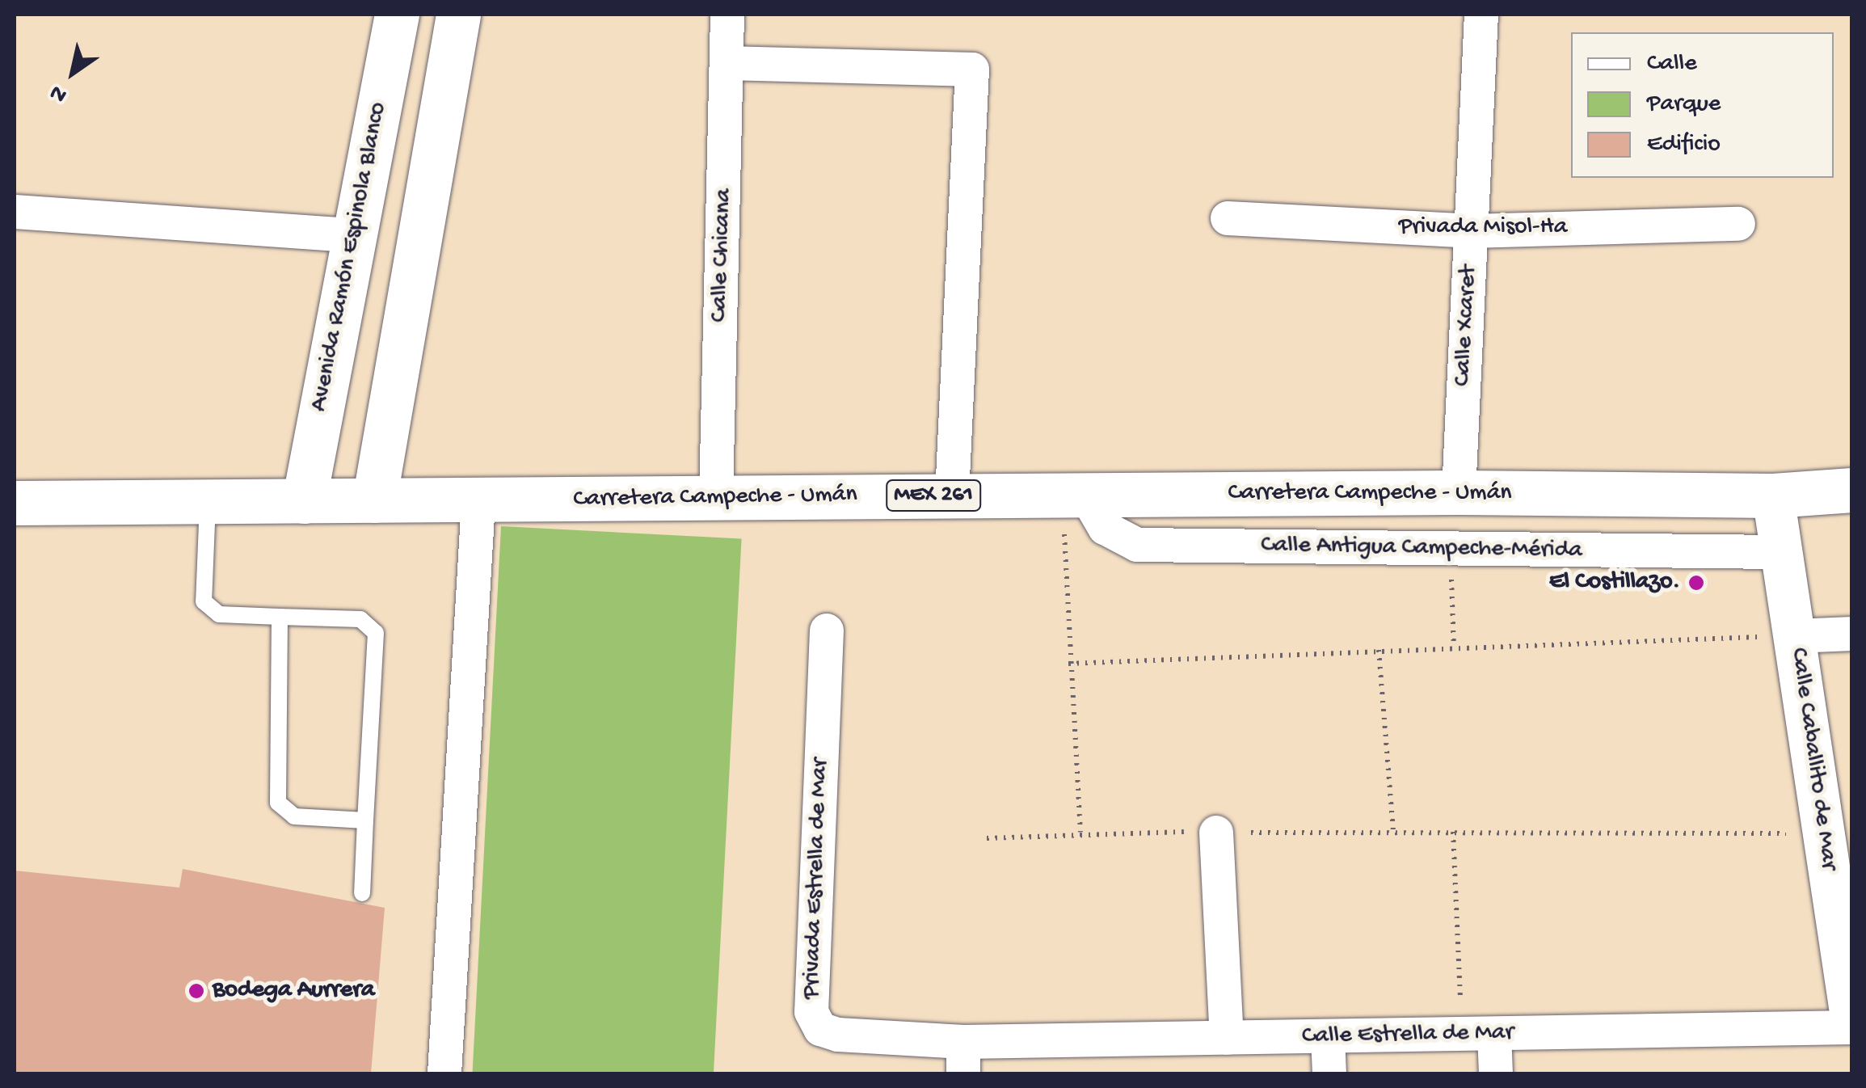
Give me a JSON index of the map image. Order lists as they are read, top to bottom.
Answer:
{
  "streets": {
    "main road": ["Avenida Ramón Espinola Blanco", "Carretera Campeche - Umán", "MEX 261"],
    "street": [
      "Privada Misol-Ha",
      "Calle Chicana",
      "Calle Xcaret",
      "Calle Antigua Campeche-Mérida",
      "Calle Caballito de Mar",
      "Privada Estrella de Mar",
      "Calle Estrella de Mar"
    ]
  },
  "crossings": [
    ["Privada Misol-Ha", "Calle Xcaret"],
    ["Calle Chicana", "Carretera Campeche - Umán"],
    ["Avenida Ramón Espinola Blanco", "Carretera Campeche - Umán"],
    ["Calle Xcaret", "Carretera Campeche - Umán"],
    ["Carretera Campeche - Umán", "Calle Antigua Campeche-Mérida"],
    ["Carretera Campeche - Umán", "Calle Caballito de Mar"],
    ["Calle Antigua Campeche-Mérida", "Calle Caballito de Mar"],
    ["Calle Caballito de Mar", "Calle Estrella de Mar"],
    ["Privada Estrella de Mar", "Calle Estrella de Mar"]
  ],
  "places": ["El Costillazo.", "Bodega Aurrera"],
  "legend": ["Calle", "Parque", "Edificio"],
  "north": "bottom left"
}
